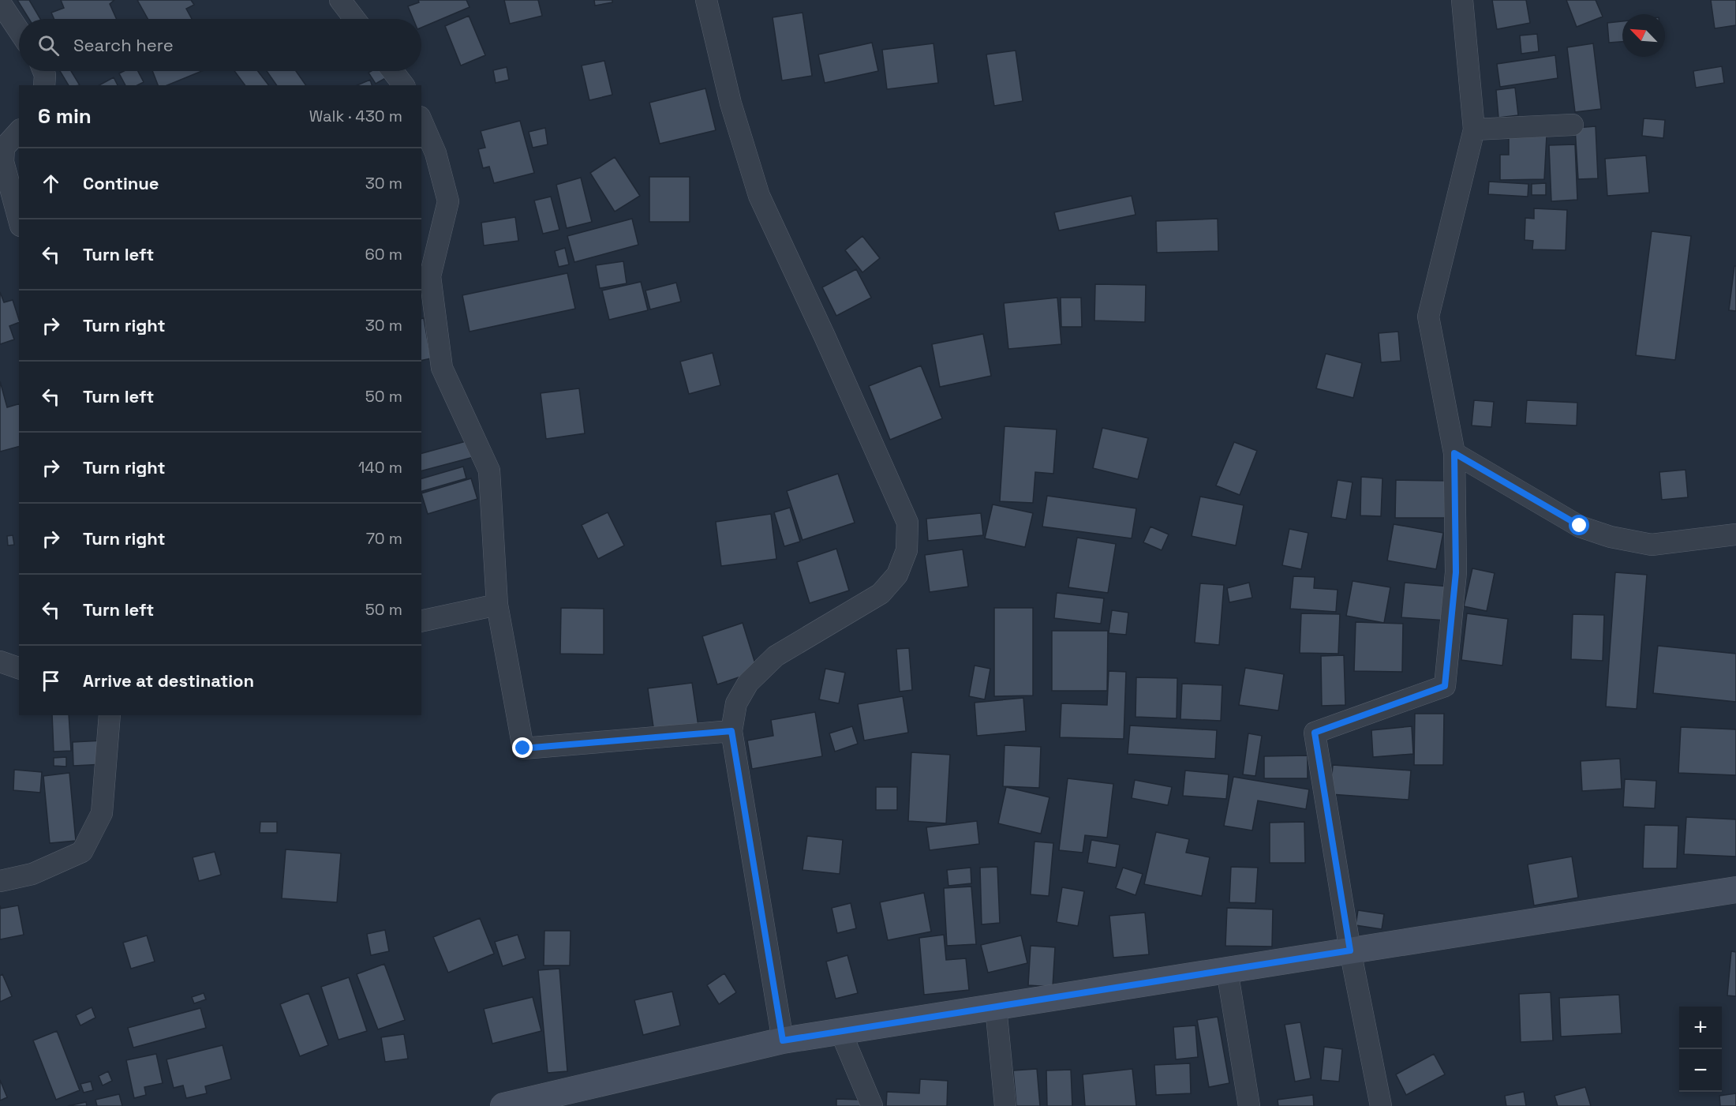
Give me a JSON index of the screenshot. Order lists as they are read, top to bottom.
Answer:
{
  "north": "top left",
  "page": {
    "search": "Search here",
    "heading": ["6 min", "Walk · 430 m"],
    "list": [
      ["Continue", "30 m"],
      ["Turn left", "60 m"],
      ["Turn right", "30 m"],
      ["Turn left", "50 m"],
      ["Turn right", "140 m"],
      ["Turn right", "70 m"],
      ["Turn left", "50 m"],
      "Arrive at destination"
    ],
    "map_buttons": ["+", "−"]
  }
}
